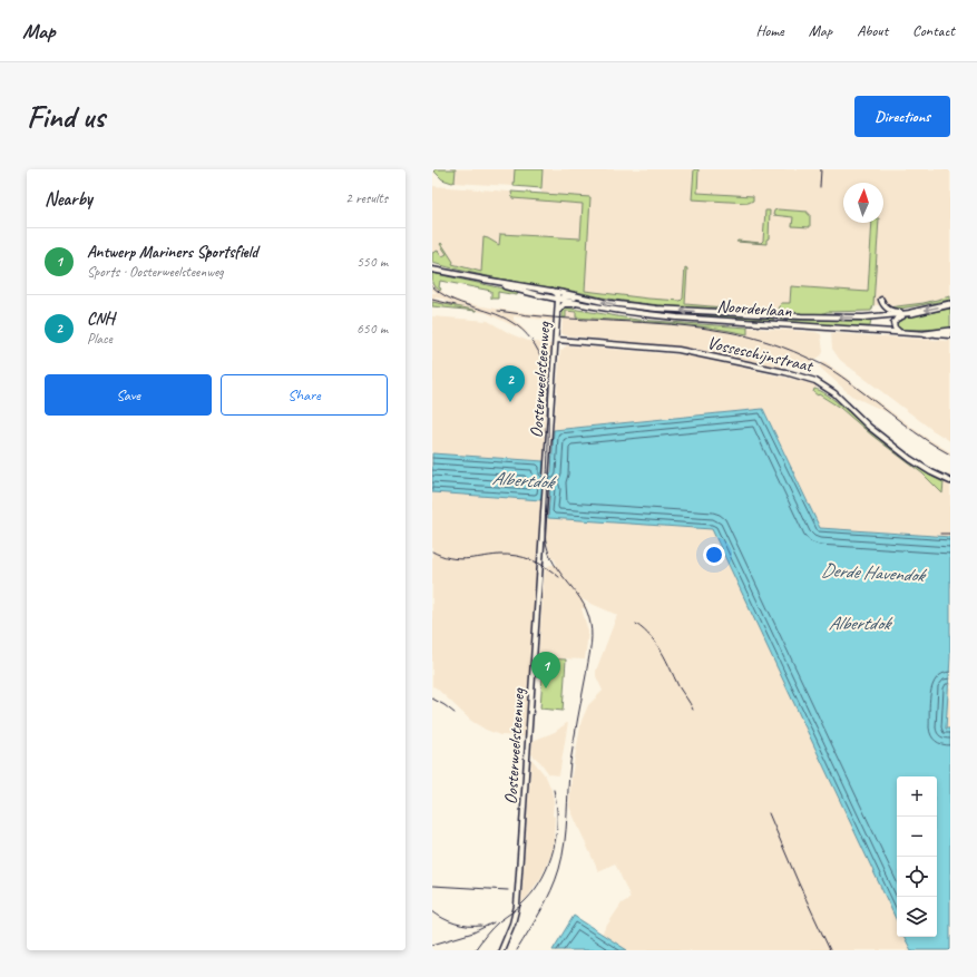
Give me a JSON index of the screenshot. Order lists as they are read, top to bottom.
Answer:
{
  "streets": {
    "highway": ["Noorderlaan"],
    "main road": ["Vosseschijnstraat", "Oosterweelsteenweg"]
  },
  "crossings": [
    ["Noorderlaan", "Oosterweelsteenweg"],
    ["Vosseschijnstraat", "Oosterweelsteenweg"]
  ],
  "water": ["Albertdok", "Derde Havendok"],
  "north": "top",
  "page": {
    "header": "Map",
    "nav": [
      "Home",
      "Map",
      "About",
      "Contact"
    ],
    "buttons": [
      "Directions",
      ["Save", "Share"]
    ],
    "title": "Find us",
    "heading": ["Nearby", "2 results"],
    "list": [
      {
        "mark": "1",
        "name": "Antwerp Mariners Sportsfield",
        "note": "Sports · Oosterweelsteenweg",
        "value": "550 m"
      },
      {
        "mark": "2",
        "name": "CNH",
        "note": "Place",
        "value": "650 m"
      }
    ],
    "pins": ["2", "1"],
    "map_buttons": ["+", "−"]
  }
}
